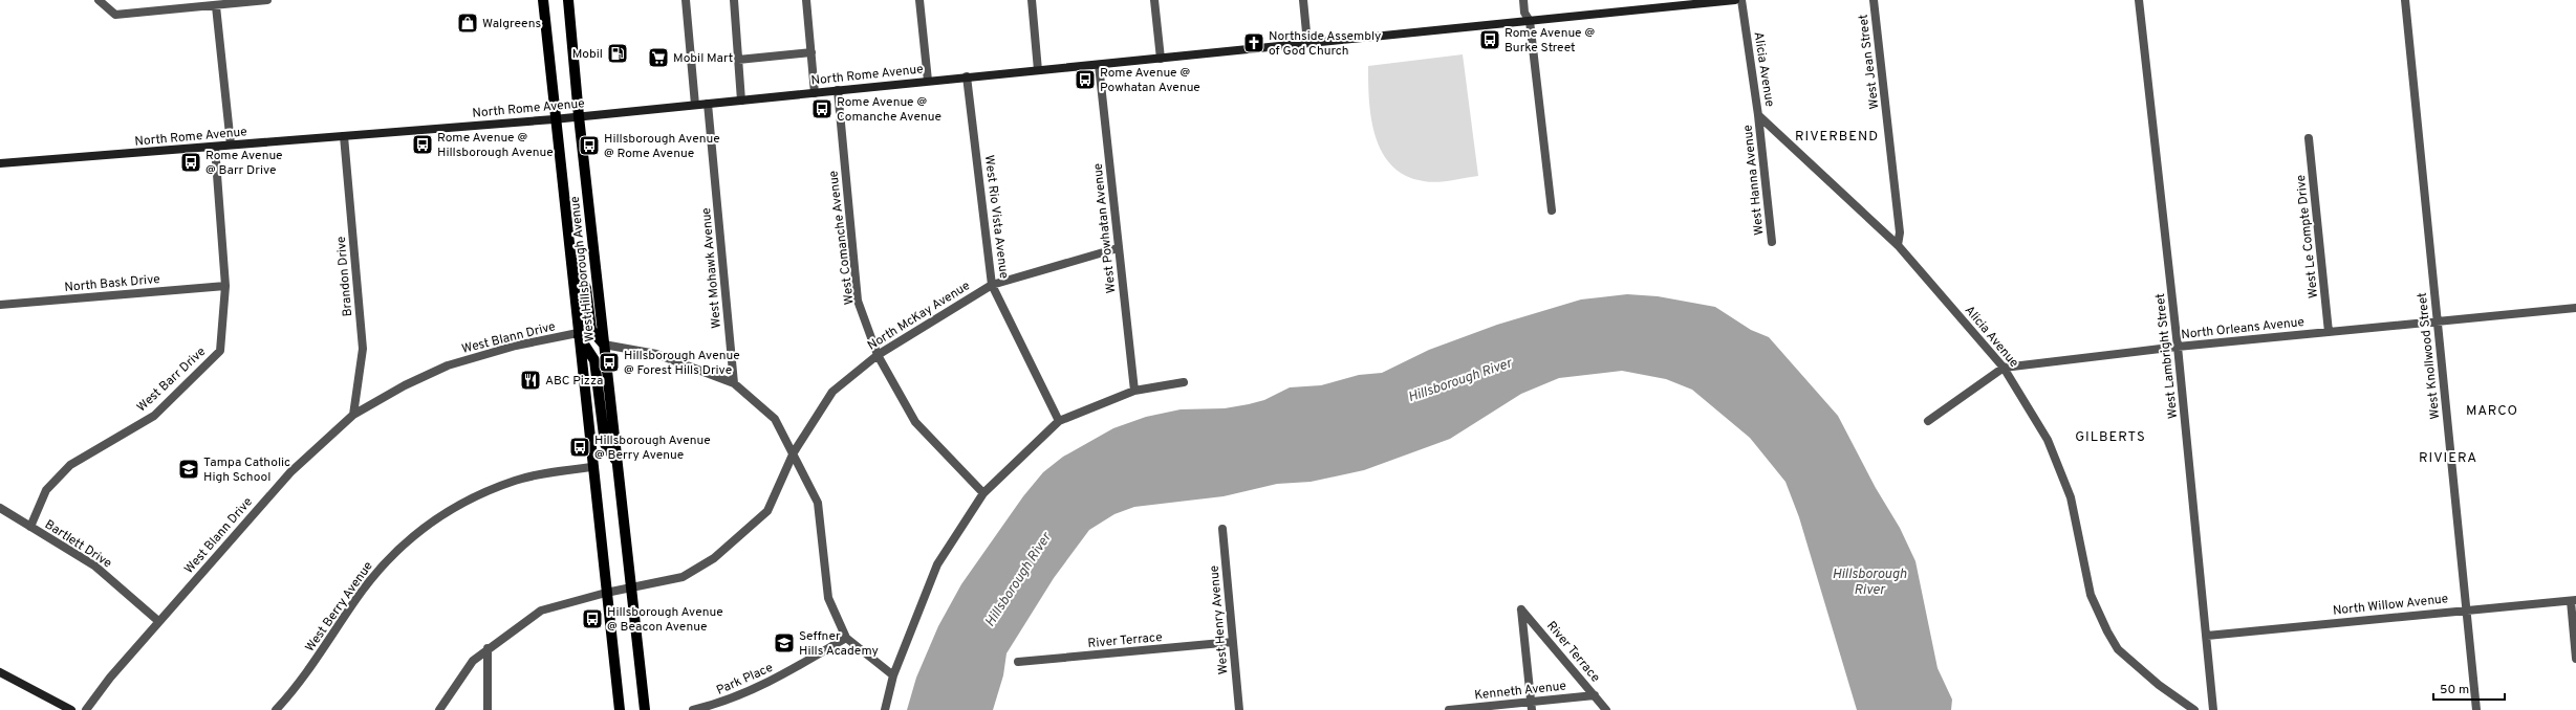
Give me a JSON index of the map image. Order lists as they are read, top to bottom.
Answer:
{
  "streets": {
    "main road": ["West Hillsborough Avenue"],
    "street": [
      "West Jean Street",
      "Alicia Avenue",
      "North Rome Avenue",
      "West Hanna Avenue",
      "West Rio Vista Avenue",
      "West Powhatan Avenue",
      "West Le Compte Drive",
      "West Comanche Avenue",
      "West Mohawk Avenue",
      "Brandon Drive",
      "North Bask Drive",
      "North McKay Avenue",
      "North Orleans Avenue",
      "West Blann Drive",
      "West Lambright Street",
      "West Knollwood Street",
      "West Barr Drive",
      "Bartlett Drive",
      "North Willow Avenue",
      "West Berry Avenue",
      "West Henry Avenue",
      "River Terrace",
      "Park Place",
      "Kenneth Avenue"
    ]
  },
  "crossings": [
    ["West Jean Street", "Alicia Avenue"],
    ["Alicia Avenue", "West Hanna Avenue"],
    ["Alicia Avenue", "North Orleans Avenue"],
    ["North Rome Avenue", "West Rio Vista Avenue"],
    ["North Rome Avenue", "West Powhatan Avenue"],
    ["North Rome Avenue", "West Comanche Avenue"],
    ["North Rome Avenue", "West Mohawk Avenue"],
    ["North Rome Avenue", "West Hillsborough Avenue"],
    ["North Rome Avenue", "Brandon Drive"],
    ["North Rome Avenue", "West Barr Drive"],
    ["West Rio Vista Avenue", "North McKay Avenue"],
    ["West Powhatan Avenue", "North McKay Avenue"],
    ["West Le Compte Drive", "North Orleans Avenue"],
    ["West Comanche Avenue", "North McKay Avenue"],
    ["West Hillsborough Avenue", "North McKay Avenue"],
    ["West Hillsborough Avenue", "West Blann Drive"],
    ["West Hillsborough Avenue", "West Berry Avenue"],
    ["Brandon Drive", "West Blann Drive"],
    ["North Bask Drive", "West Barr Drive"],
    ["North Orleans Avenue", "West Lambright Street"],
    ["North Orleans Avenue", "West Knollwood Street"],
    ["West Blann Drive", "Bartlett Drive"],
    ["West Lambright Street", "North Willow Avenue"],
    ["West Knollwood Street", "North Willow Avenue"],
    ["West Barr Drive", "Bartlett Drive"],
    ["West Henry Avenue", "River Terrace"],
    ["River Terrace", "Kenneth Avenue"]
  ],
  "districts": [
    "RIVERBEND",
    "MARCO",
    "GILBERTS",
    "RIVIERA"
  ],
  "water": ["Hillsborough River"],
  "places": {
    "shop": ["Walgreens"],
    "bus stop": [
      "Rome Avenue @ Burke Street",
      "Rome Avenue @ Powhatan Avenue",
      "Rome Avenue @ Comanche Avenue",
      "Rome Avenue @ Hillsborough Avenue",
      "Hillsborough Avenue @ Rome Avenue",
      "Rome Avenue @ Barr Drive",
      "Hillsborough Avenue @ Forest Hills Drive",
      "Hillsborough Avenue @ Berry Avenue",
      "Hillsborough Avenue @ Beacon Avenue"
    ],
    "church": ["Northside Assembly of God Church"],
    "fuel station": ["Mobil"],
    "supermarket": ["Mobil Mart"],
    "restaurant": ["ABC Pizza"],
    "school or university": ["Tampa Catholic High School", "Seffner Hills Academy"]
  },
  "scale_bar": "50 m"
}
